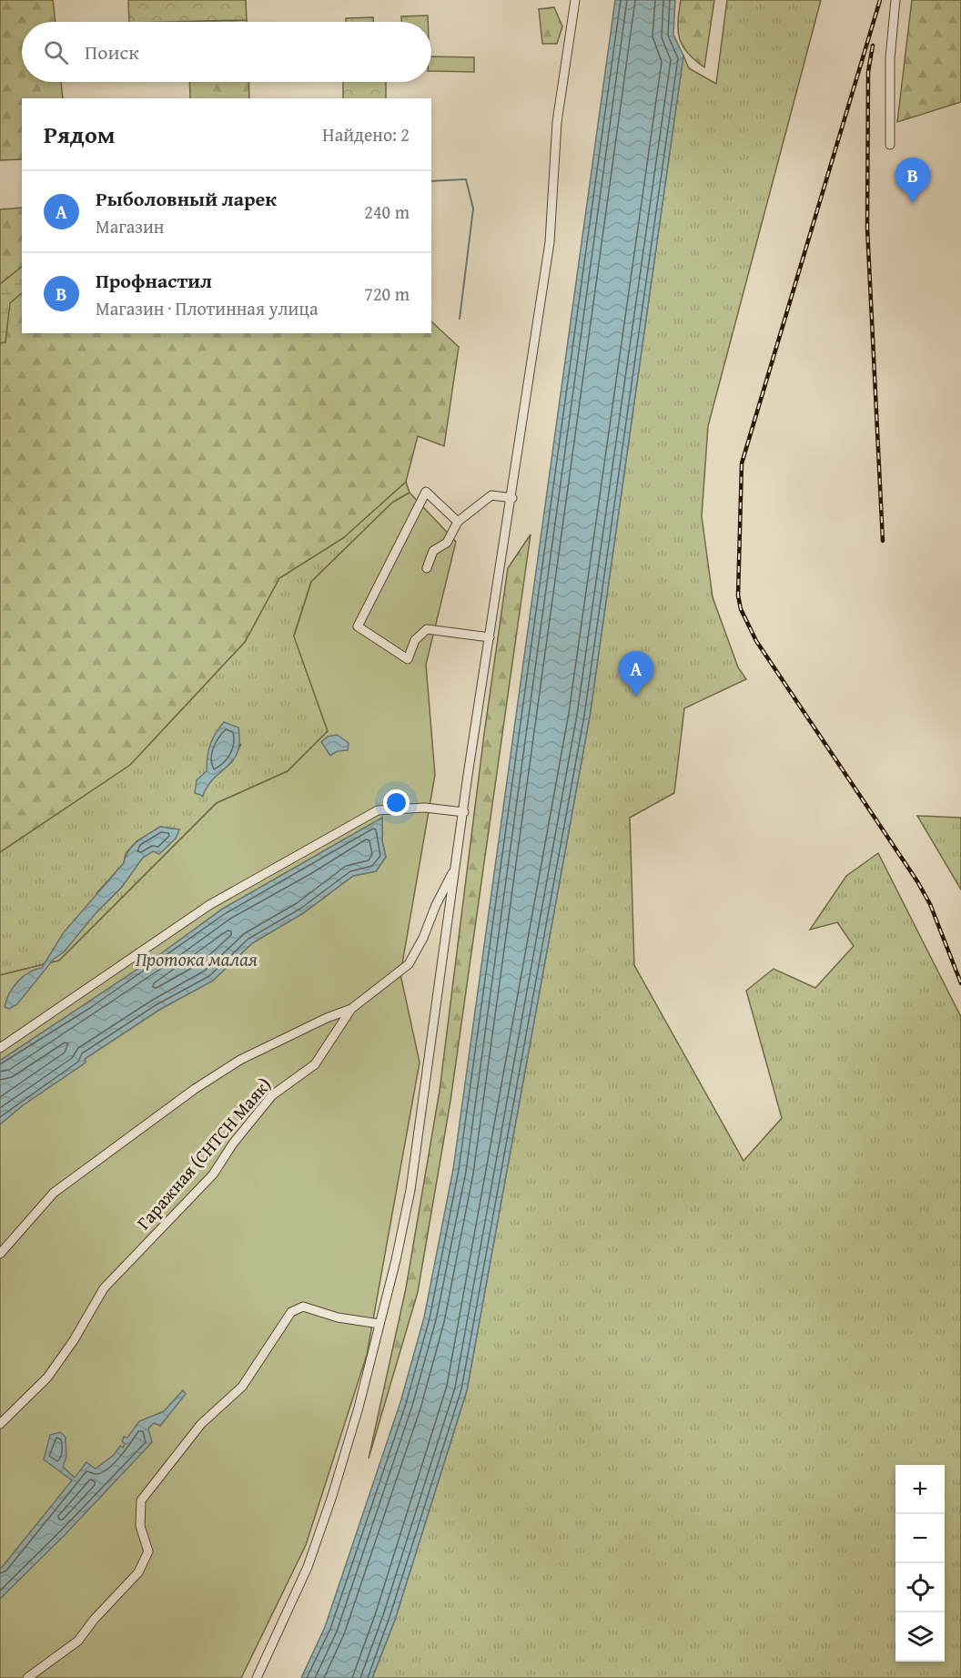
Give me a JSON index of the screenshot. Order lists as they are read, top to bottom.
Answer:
{
  "streets": {
    "street": ["Гаражная (СНТСН Маяк)"]
  },
  "water": ["Протока малая"],
  "page": {
    "search": "Поиск",
    "heading": ["Рядом", "Найдено: 2"],
    "pins": ["B", "A"],
    "list": [
      {
        "mark": "A",
        "name": "Рыболовный ларек",
        "note": "Магазин",
        "value": "240 m"
      },
      {
        "mark": "B",
        "name": "Профнастил",
        "note": "Магазин · Плотинная улица",
        "value": "720 m"
      }
    ],
    "map_buttons": ["+", "−"]
  }
}
